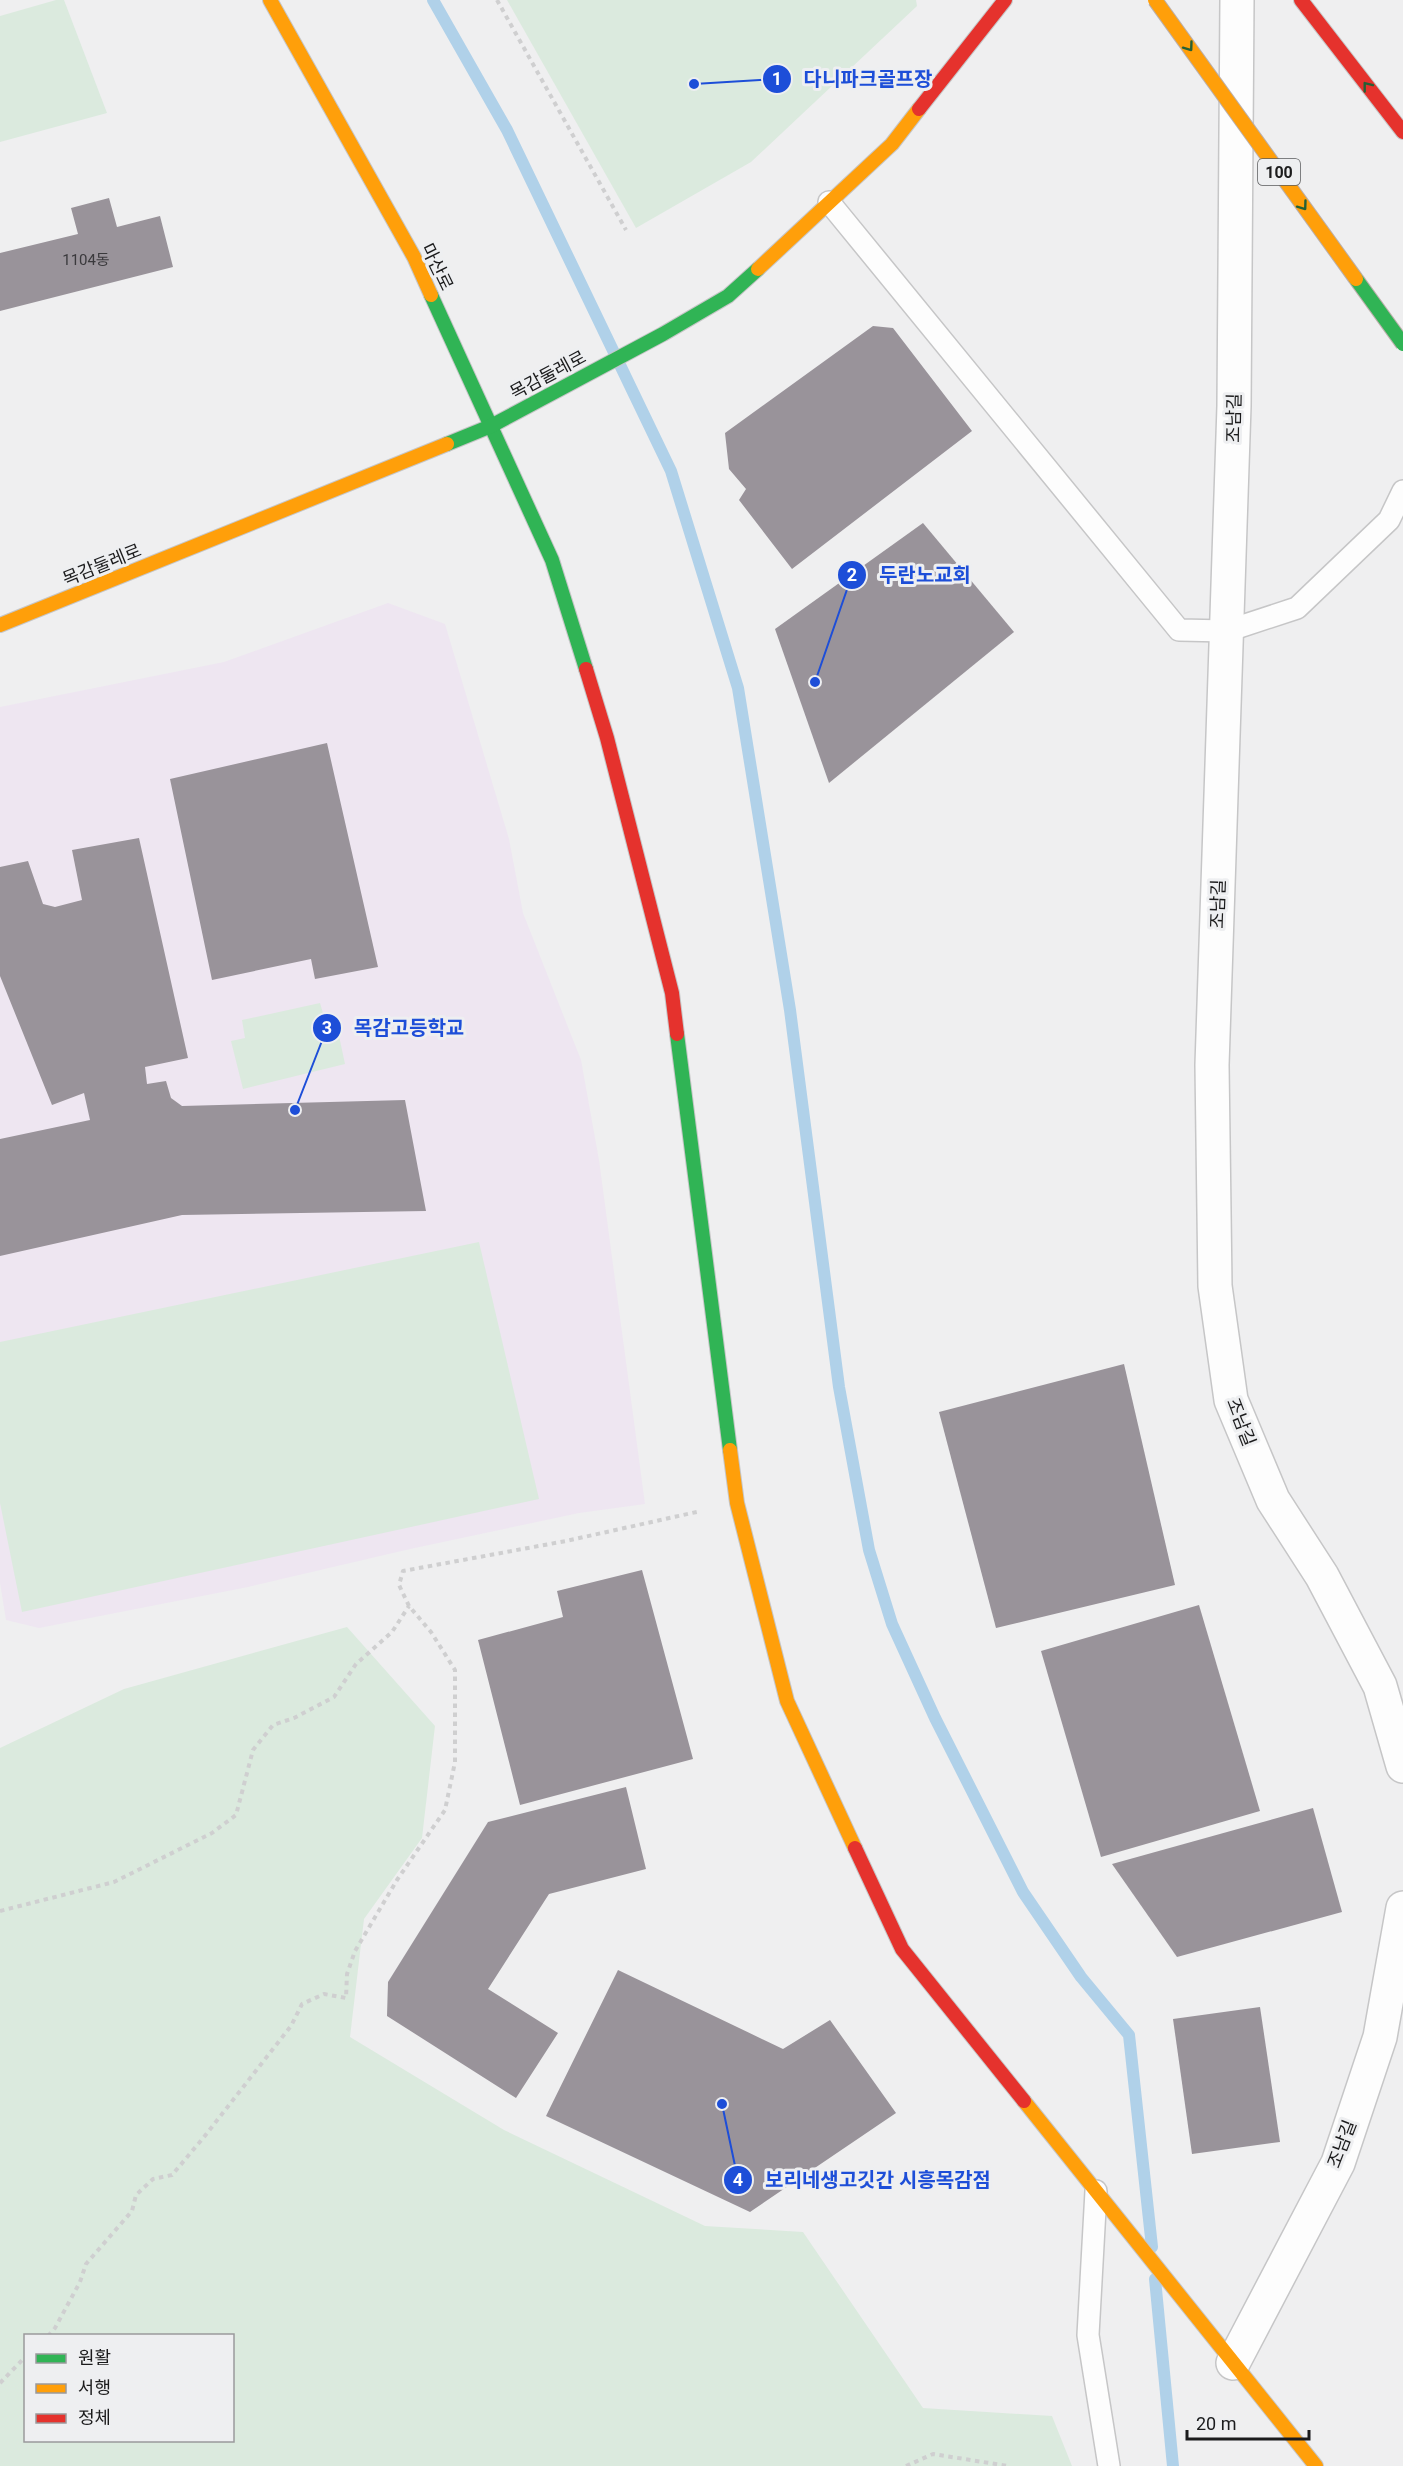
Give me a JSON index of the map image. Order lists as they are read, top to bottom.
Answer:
{
  "streets": {
    "main road": ["100", "마산로", "목감둘레로"],
    "street": ["조남길"]
  },
  "crossings": [
    ["마산로", "목감둘레로"],
    ["마산로", "조남길"]
  ],
  "places": [
    "다니파크골프장",
    "두란노교회",
    "목감고등학교",
    "보리네생고깃간 시흥목감점"
  ],
  "house_numbers": ["1104동"],
  "legend": ["원활", "서행", "정체"],
  "scale_bar": "20 m"
}
